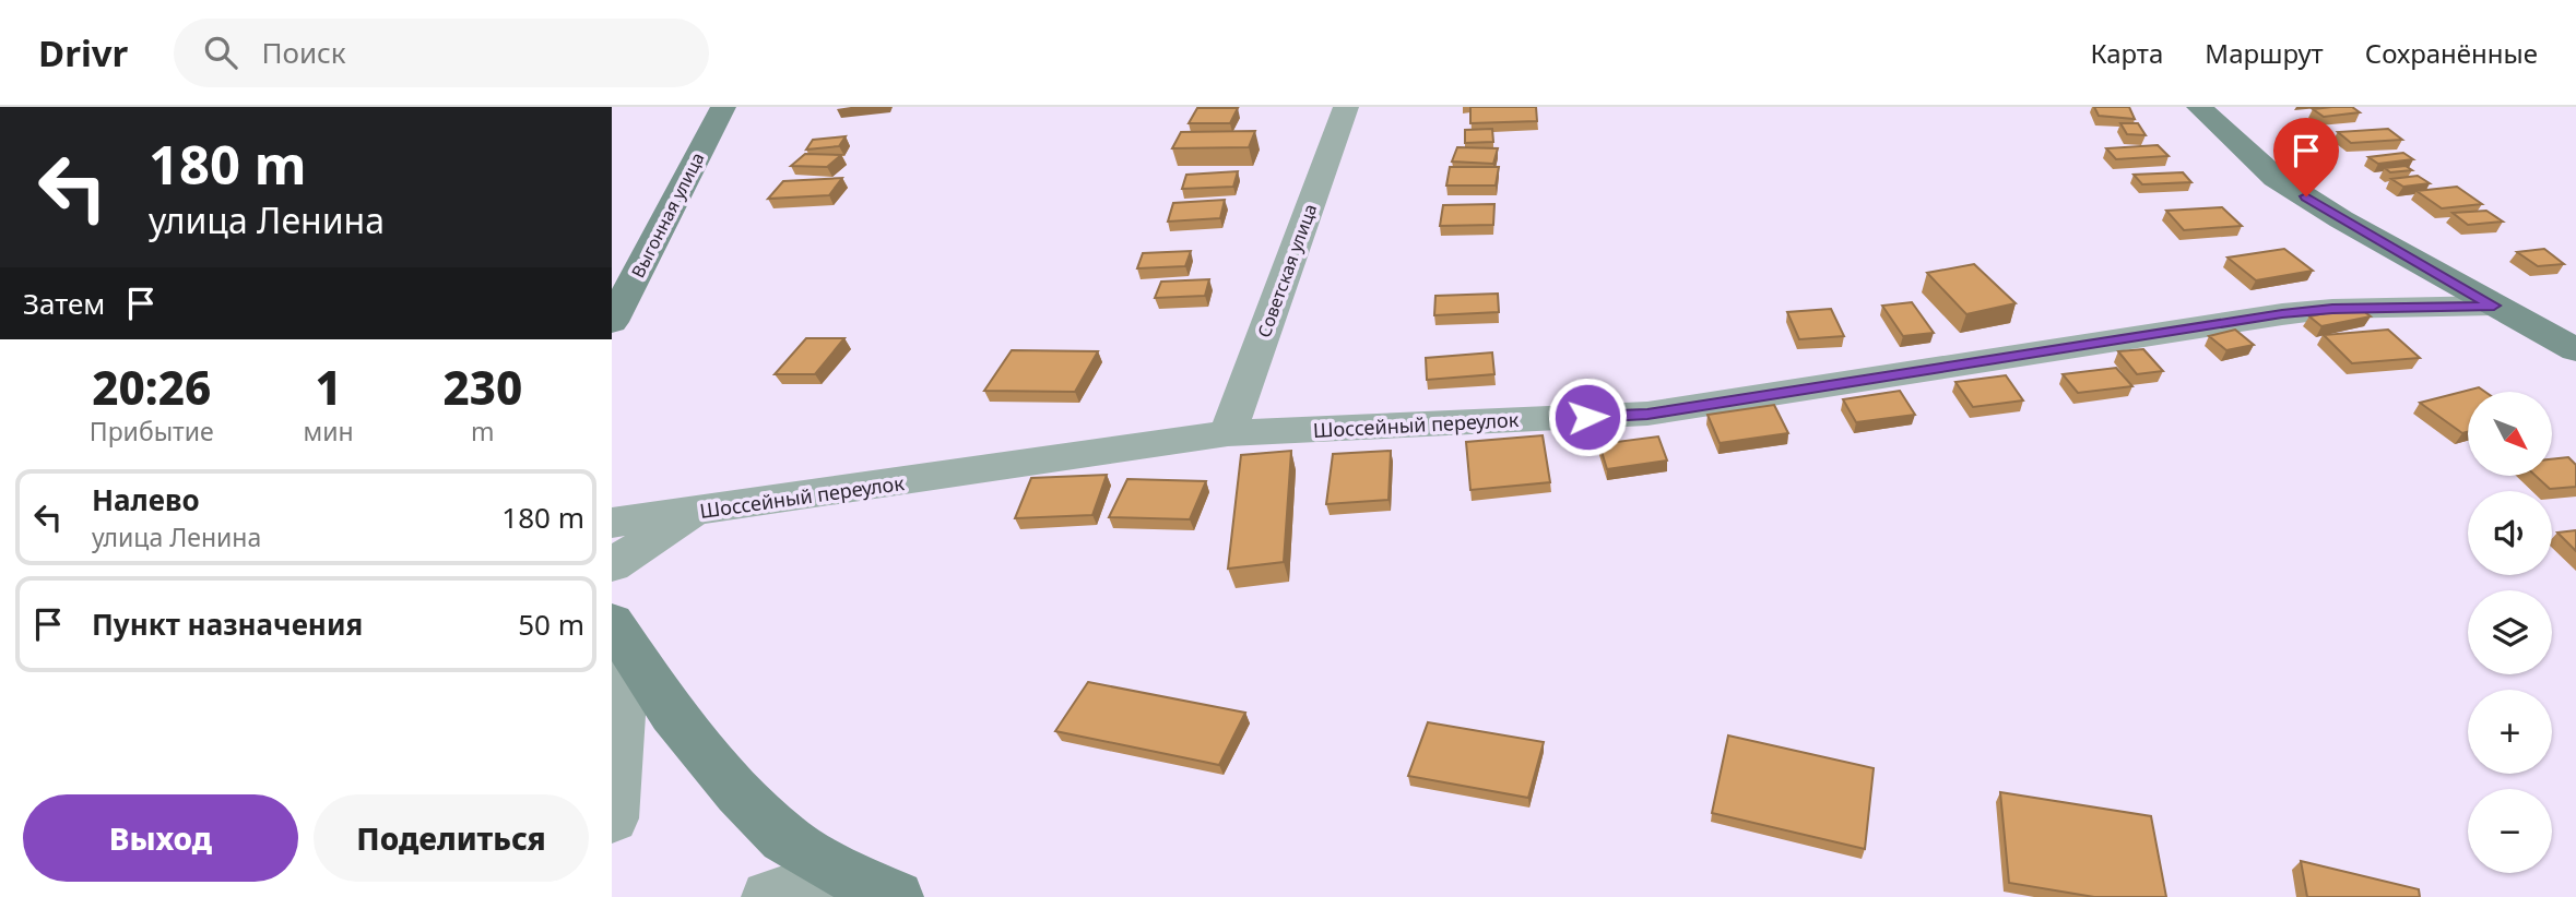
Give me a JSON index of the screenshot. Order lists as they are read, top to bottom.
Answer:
{
  "streets": {
    "street": ["Выгонная улица", "Советская улица", "Шоссейный переулок"]
  },
  "crossings": [
    ["Советская улица", "Шоссейный переулок"]
  ],
  "north": "bottom right",
  "page": {
    "header": "Drivr",
    "search": "Поиск",
    "nav": ["Карта", "Маршрут", "Сохранённые"],
    "turn": ["180 m", "улица Ленина"],
    "then": "Затем",
    "eta": [
      "20:26",
      "Прибытие",
      "1",
      "мин",
      "230",
      "m"
    ],
    "map_buttons": ["+", "−"],
    "list": [
      {
        "name": "Налево",
        "note": "улица Ленина",
        "value": "180 m"
      },
      {
        "name": "Пункт назначения",
        "value": "50 m"
      }
    ],
    "buttons": ["Выход", "Поделиться"]
  }
}
